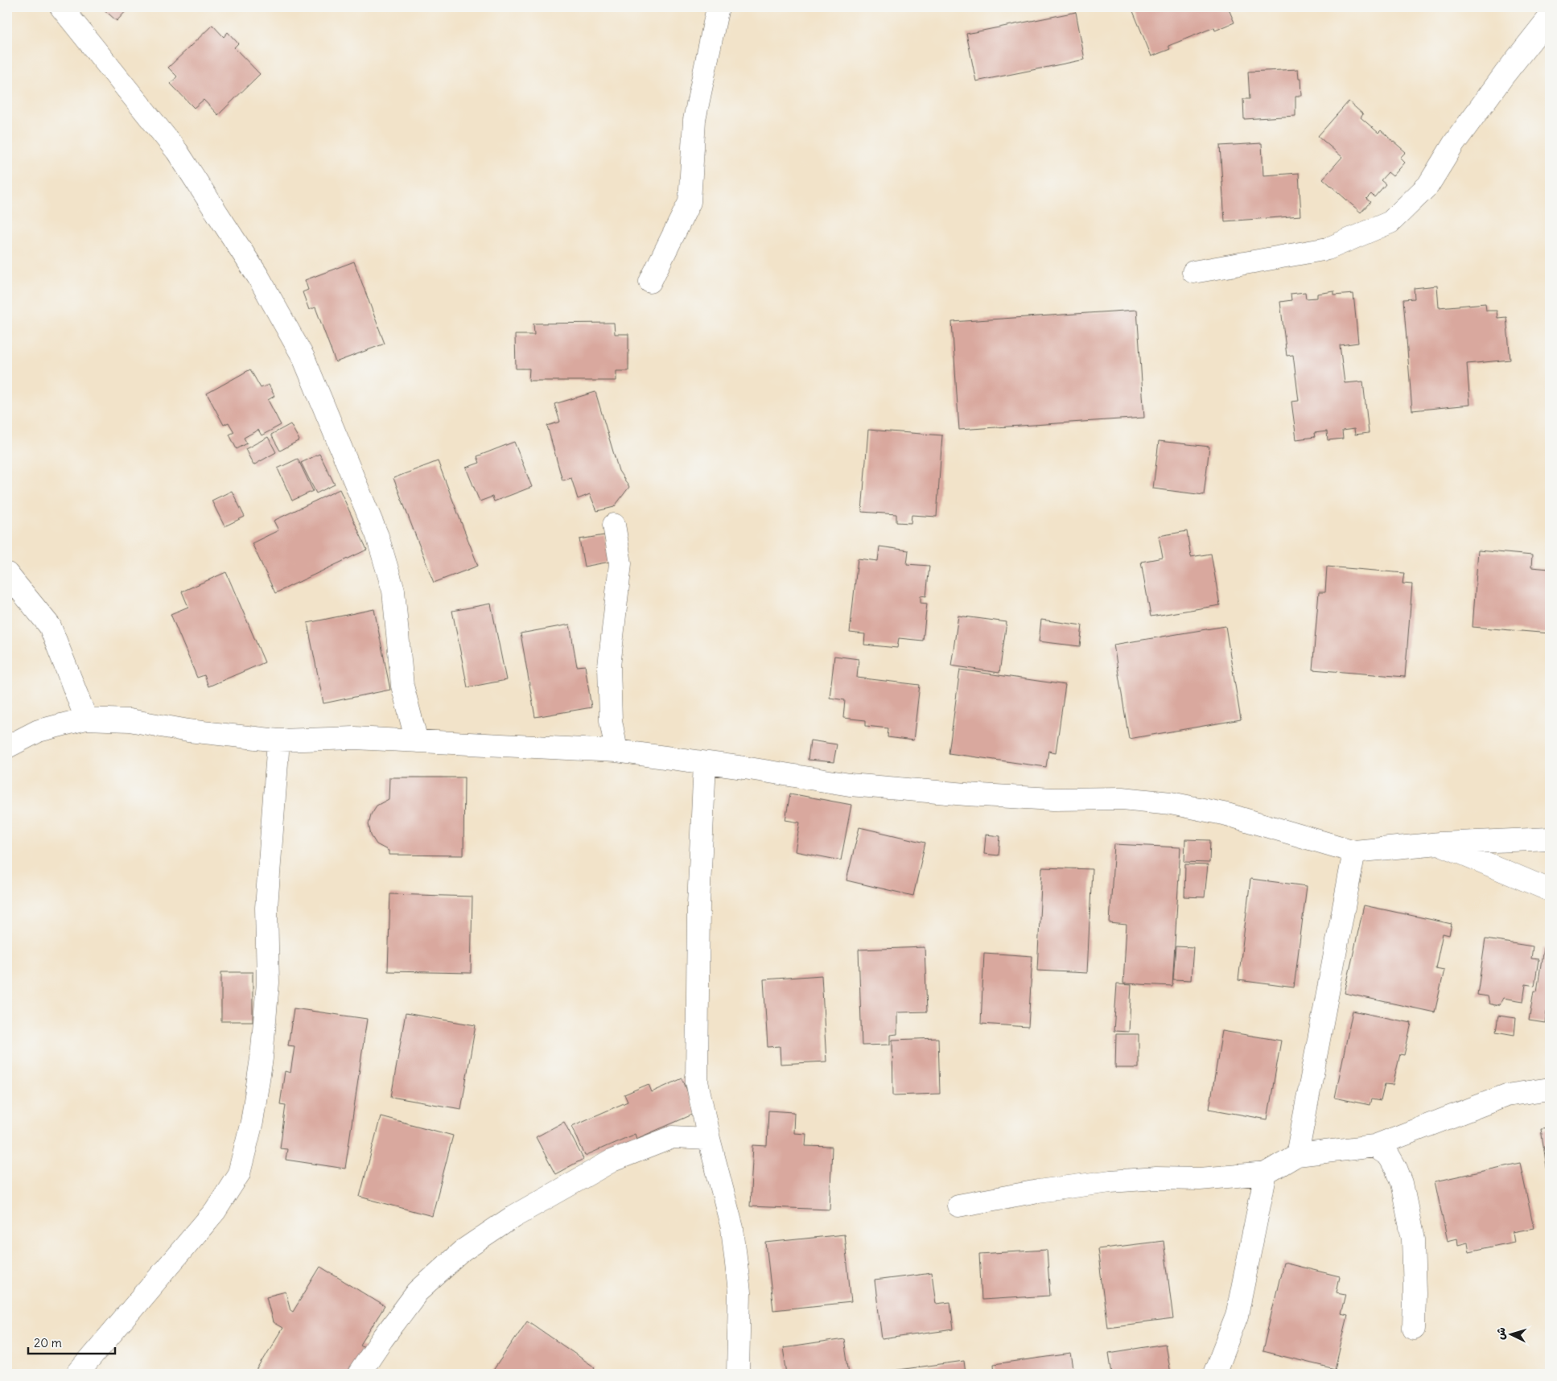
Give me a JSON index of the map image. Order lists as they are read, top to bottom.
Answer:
{
  "scale_bar": "20 m",
  "north": "left"
}
